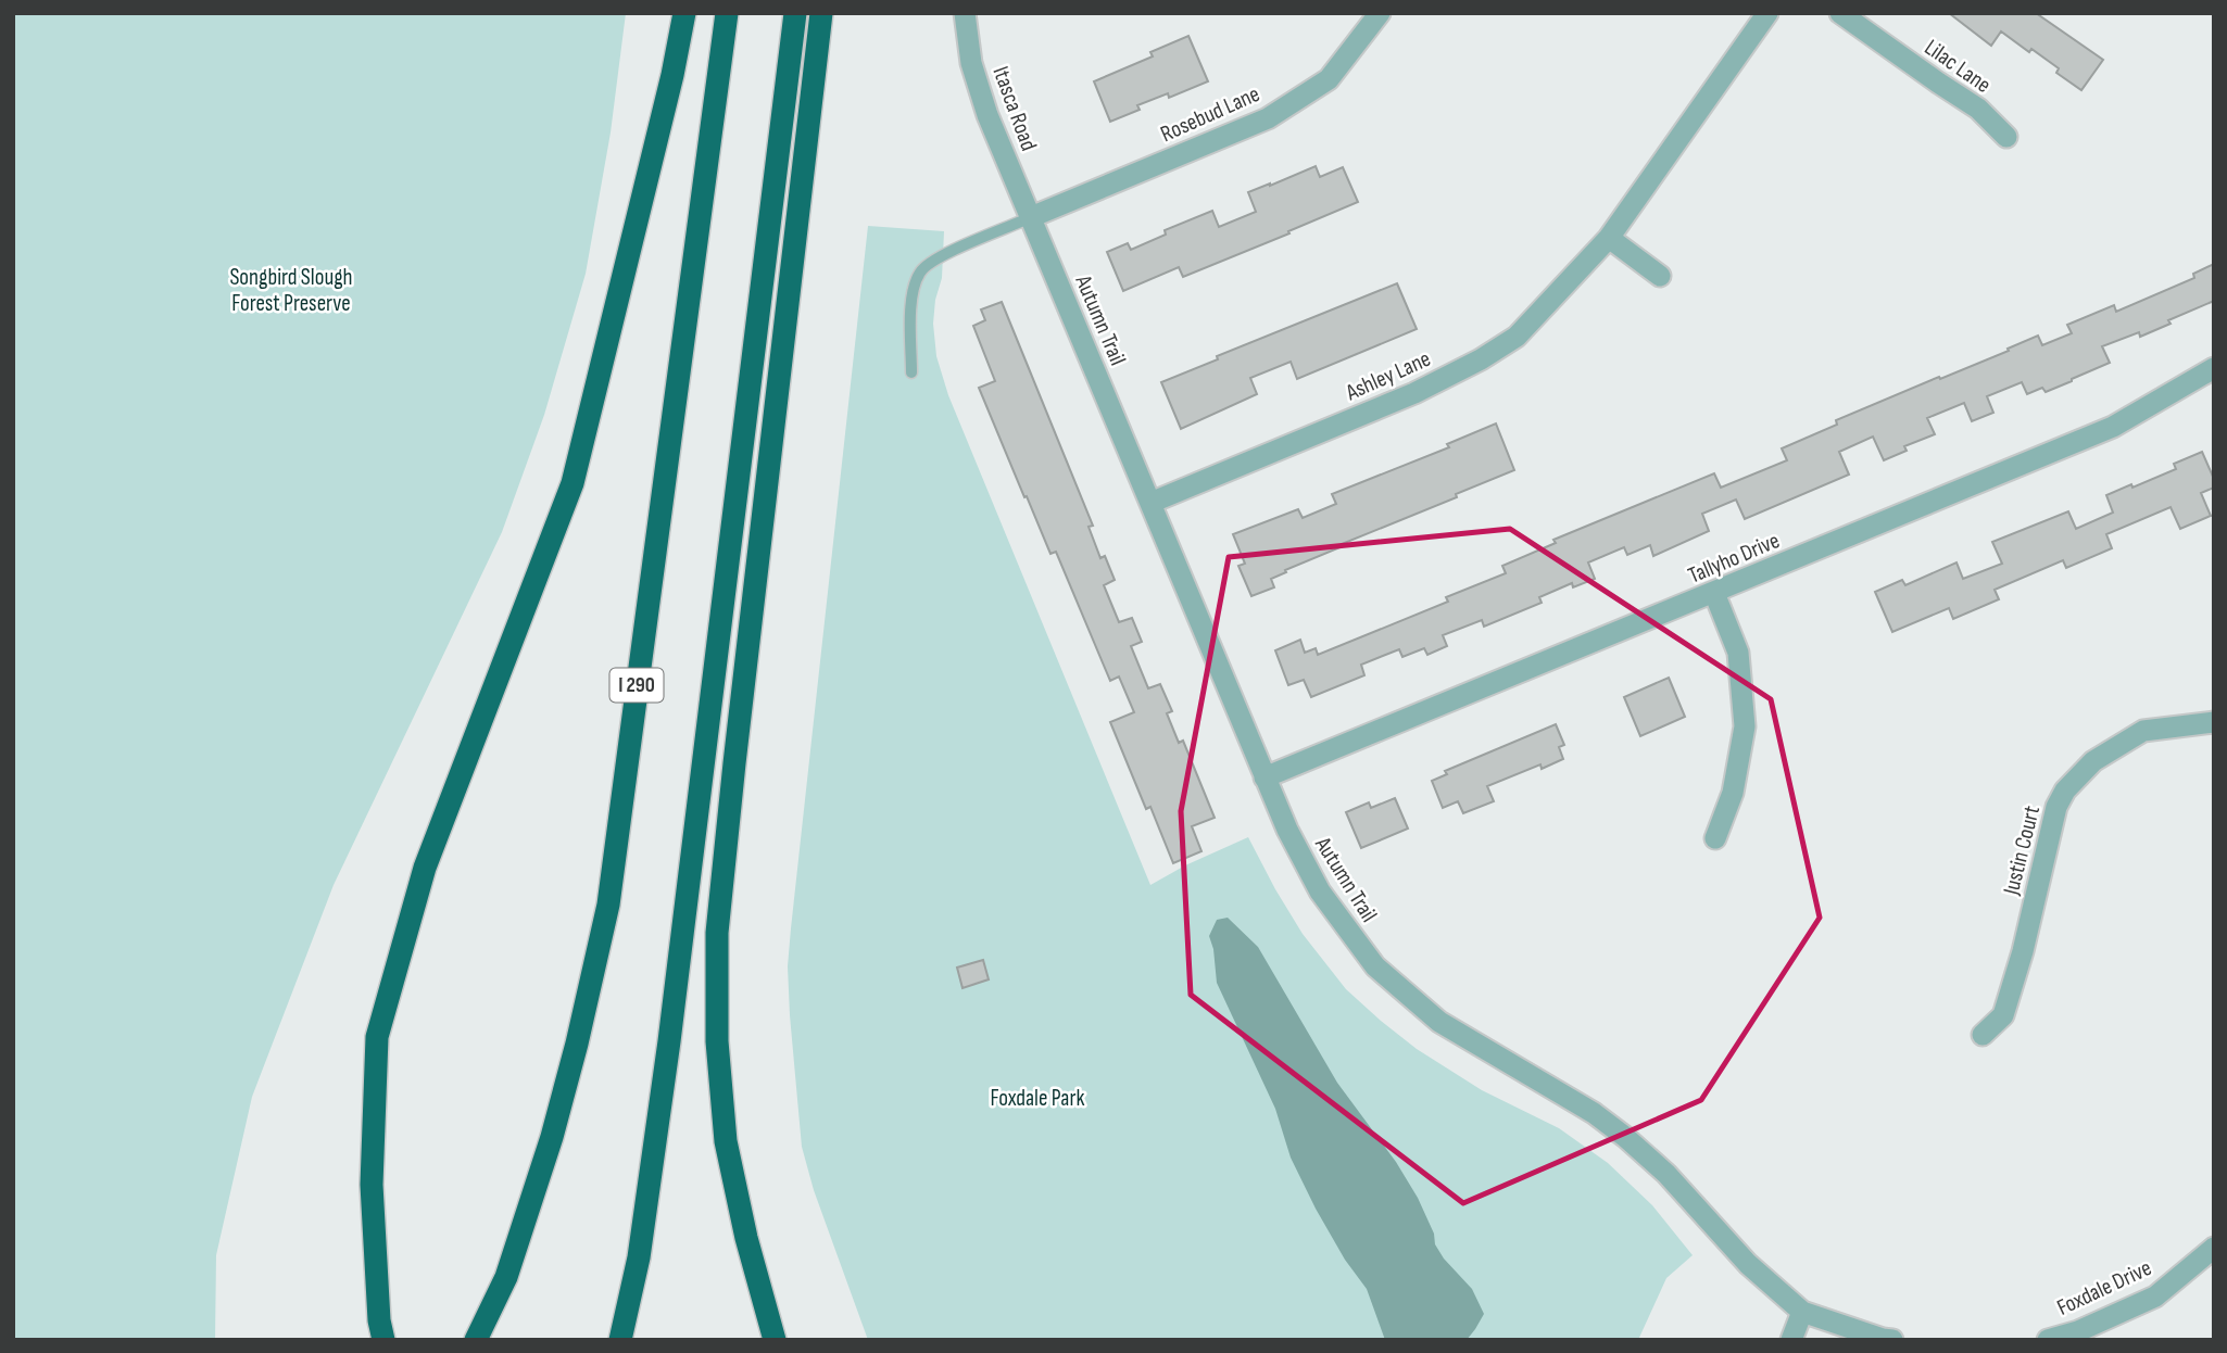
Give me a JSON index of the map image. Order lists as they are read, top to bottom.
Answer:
{
  "streets": {
    "highway": ["I 290"],
    "street": [
      "Lilac Lane",
      "Itasca Road",
      "Rosebud Lane",
      "Autumn Trail",
      "Ashley Lane",
      "Tallyho Drive",
      "Justin Court",
      "Foxdale Drive"
    ]
  },
  "crossings": [
    ["Itasca Road", "Rosebud Lane"],
    ["Itasca Road", "Autumn Trail"],
    ["Rosebud Lane", "Autumn Trail"],
    ["Autumn Trail", "Ashley Lane"],
    ["Autumn Trail", "Tallyho Drive"]
  ],
  "parks": ["Songbird Slough Forest Preserve", "Foxdale Park"]
}
